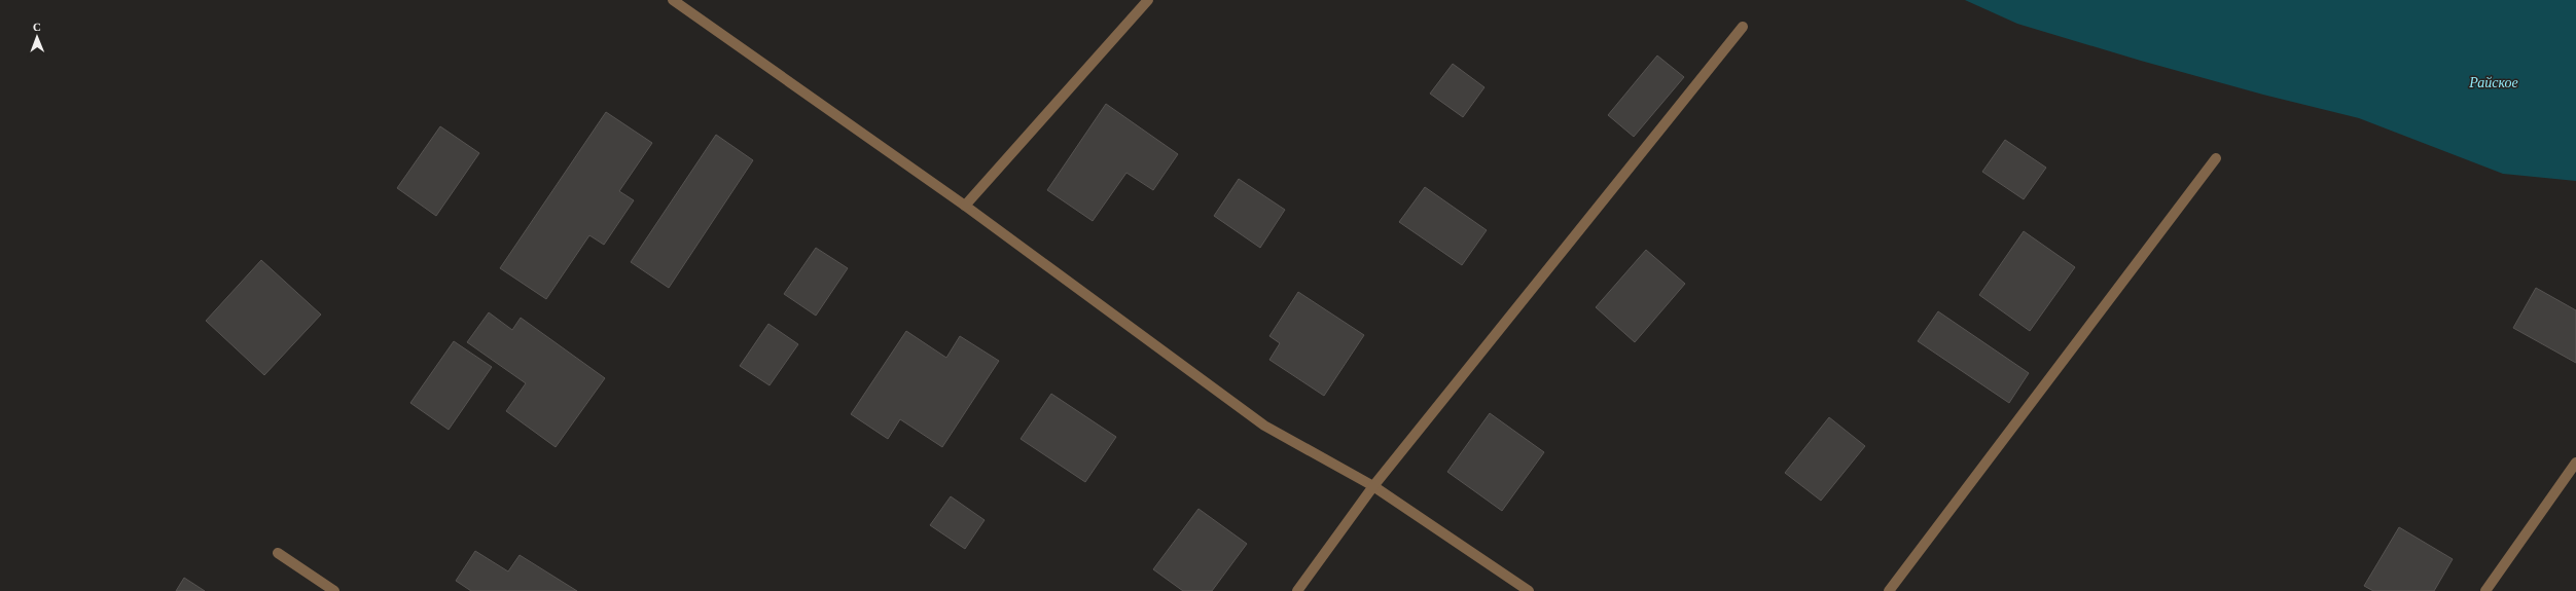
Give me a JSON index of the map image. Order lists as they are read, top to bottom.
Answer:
{
  "water": ["Райское"],
  "north": "top"
}
